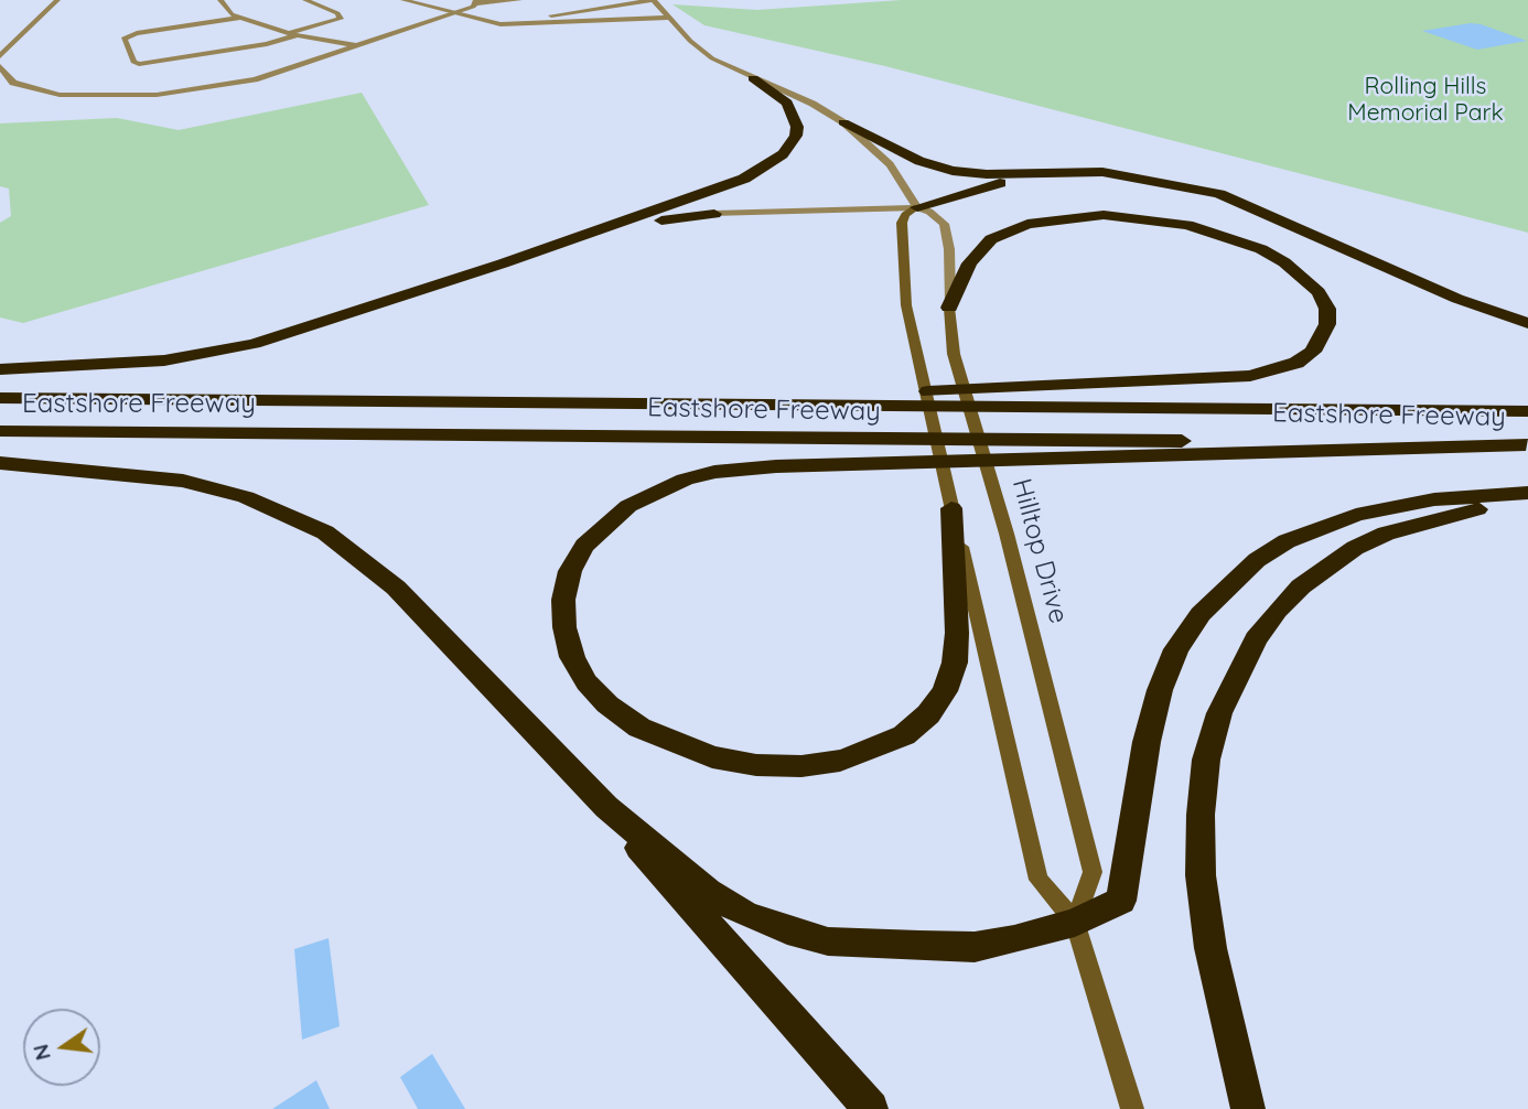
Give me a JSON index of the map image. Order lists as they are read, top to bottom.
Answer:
{
  "streets": {
    "highway": ["Eastshore Freeway"],
    "main road": ["Hilltop Drive"]
  },
  "parks": ["Rolling Hills Memorial Park"],
  "north": "left"
}
